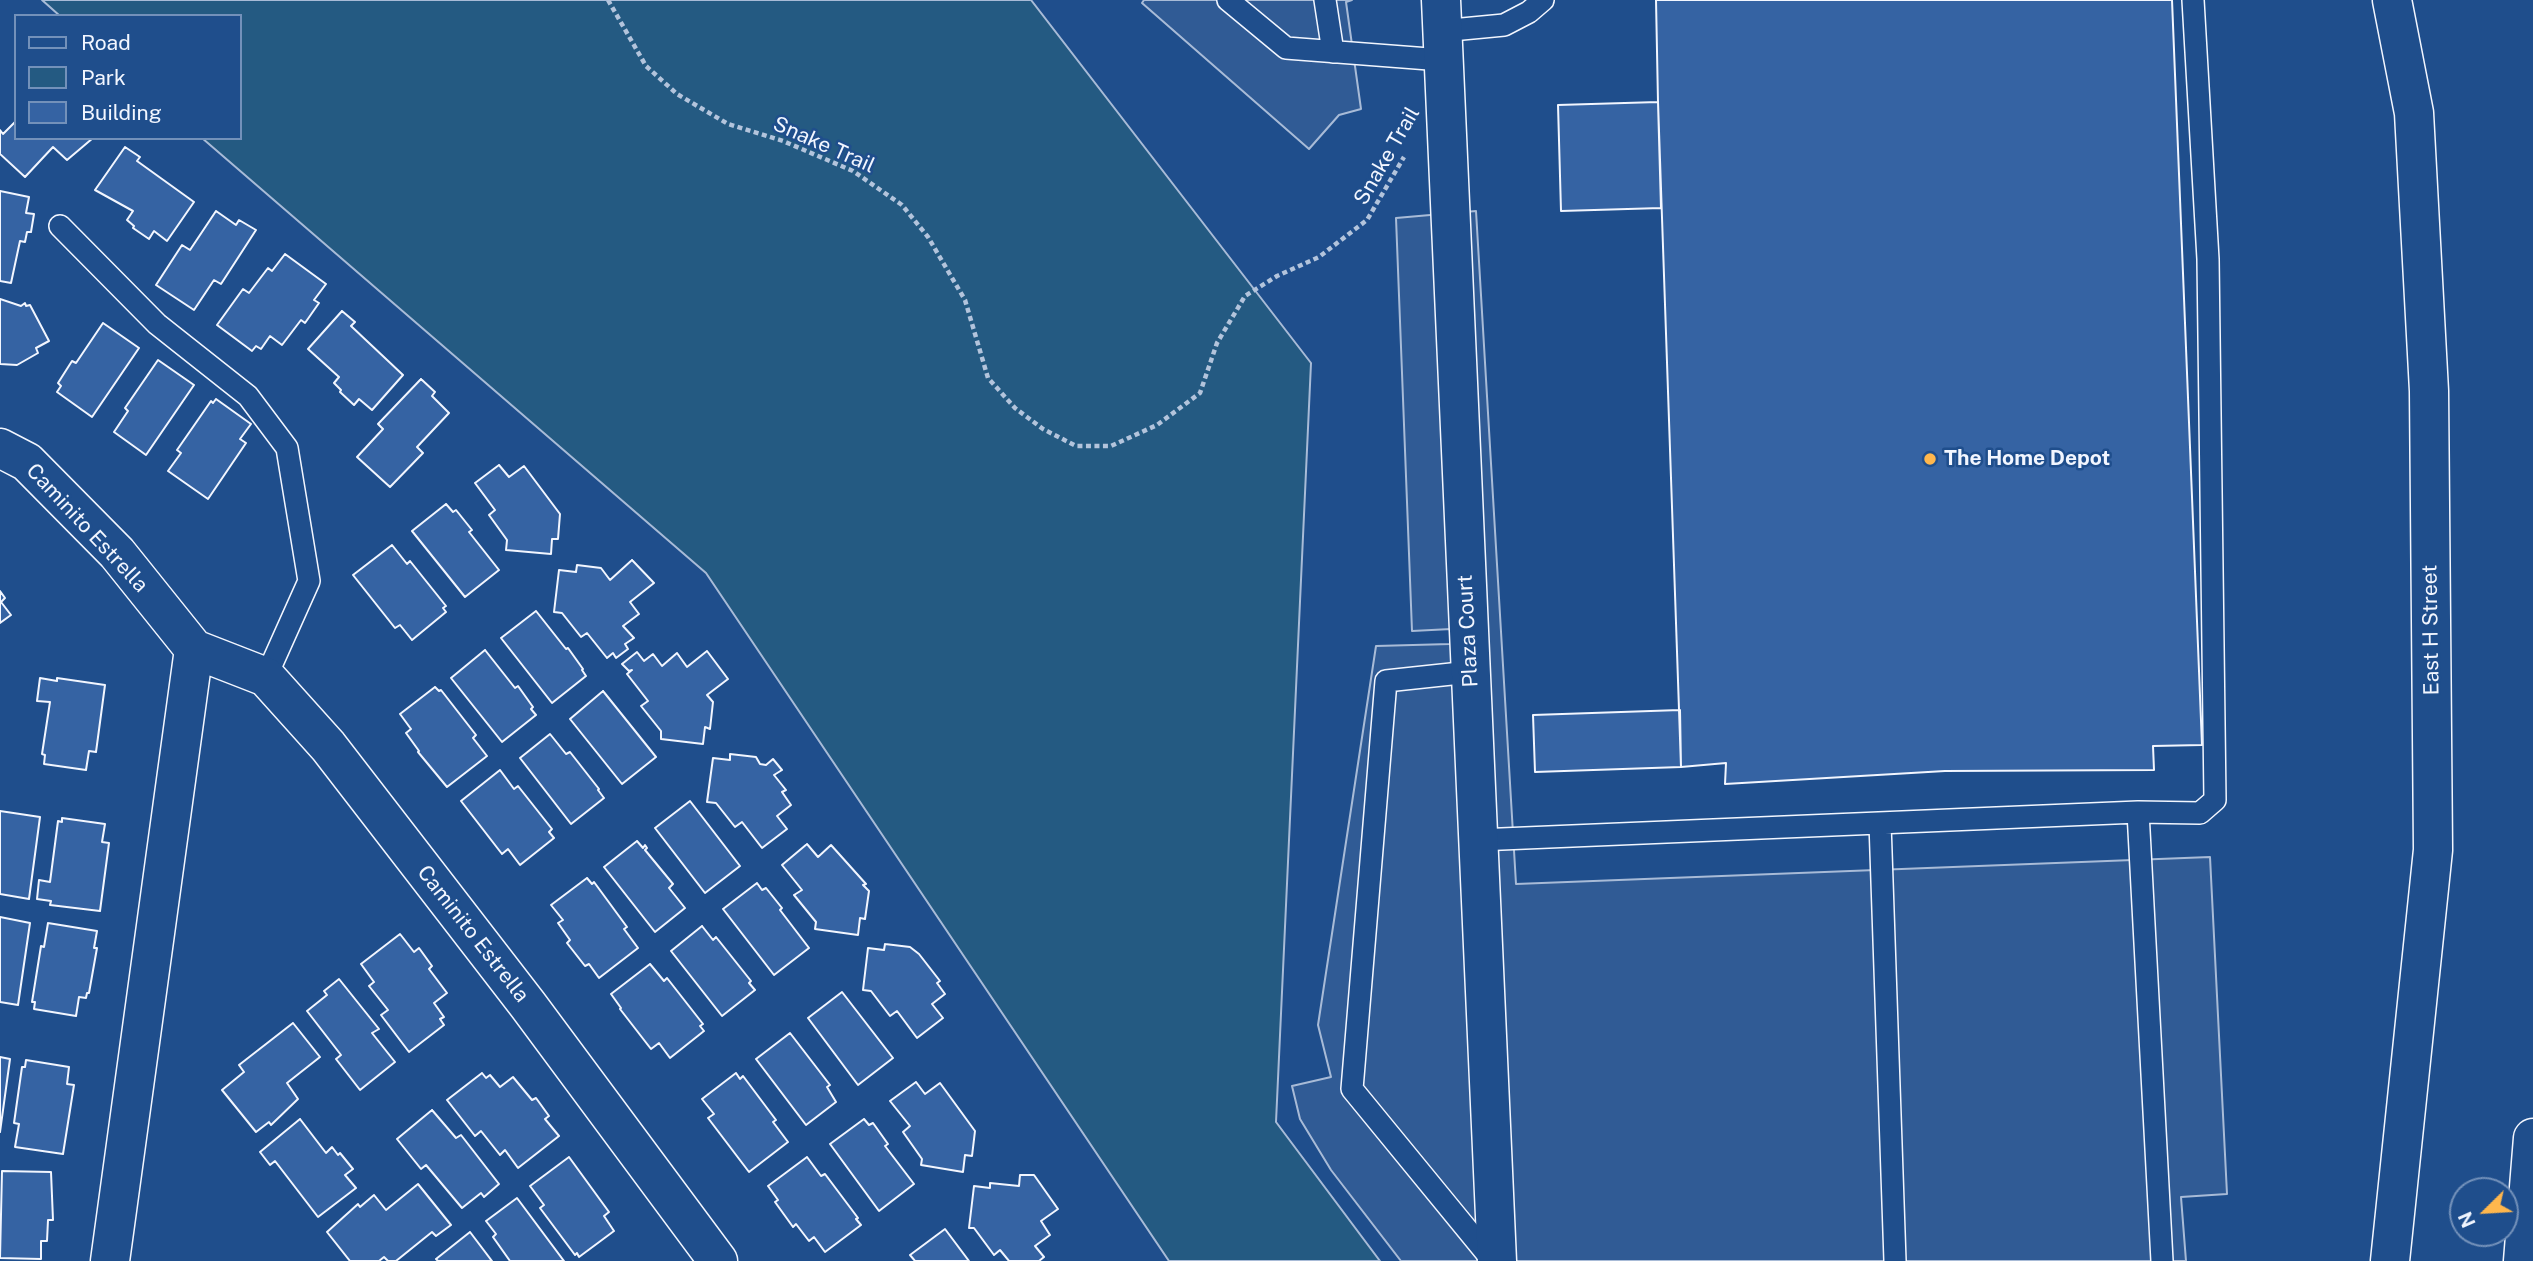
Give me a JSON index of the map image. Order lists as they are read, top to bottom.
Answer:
{
  "streets": {
    "street": ["Caminito Estrella", "East H Street", "Plaza Court"],
    "path": ["Snake Trail"]
  },
  "places": ["The Home Depot"],
  "legend": ["Road", "Park", "Building"],
  "north": "bottom left"
}
